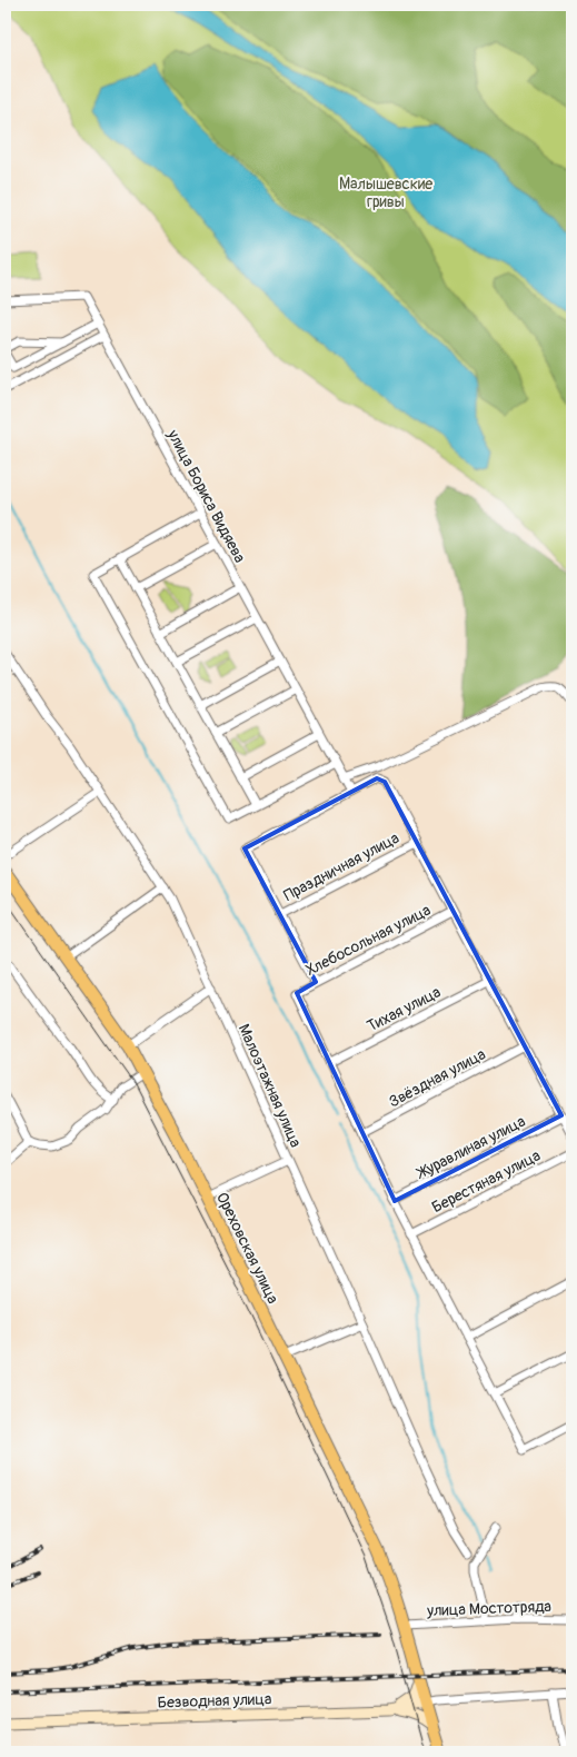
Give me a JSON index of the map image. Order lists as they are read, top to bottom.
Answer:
{
  "streets": {
    "main road": ["Ореховская улица", "Безводная улица"],
    "street": [
      "улица Бориса Видяева",
      "Праздничная улица",
      "Хлебосольная улица",
      "Тихая улица",
      "Звёздная улица",
      "Малоэтажная улица",
      "Журавлиная улица",
      "Берестяная улица",
      "улица Мостотряда"
    ]
  },
  "crossings": [
    ["Хлебосольная улица", "Тихая улица"],
    ["Ореховская улица", "улица Мостотряда"],
    ["Ореховская улица", "Безводная улица"]
  ],
  "parks": ["Малышевские гривы"]
}
